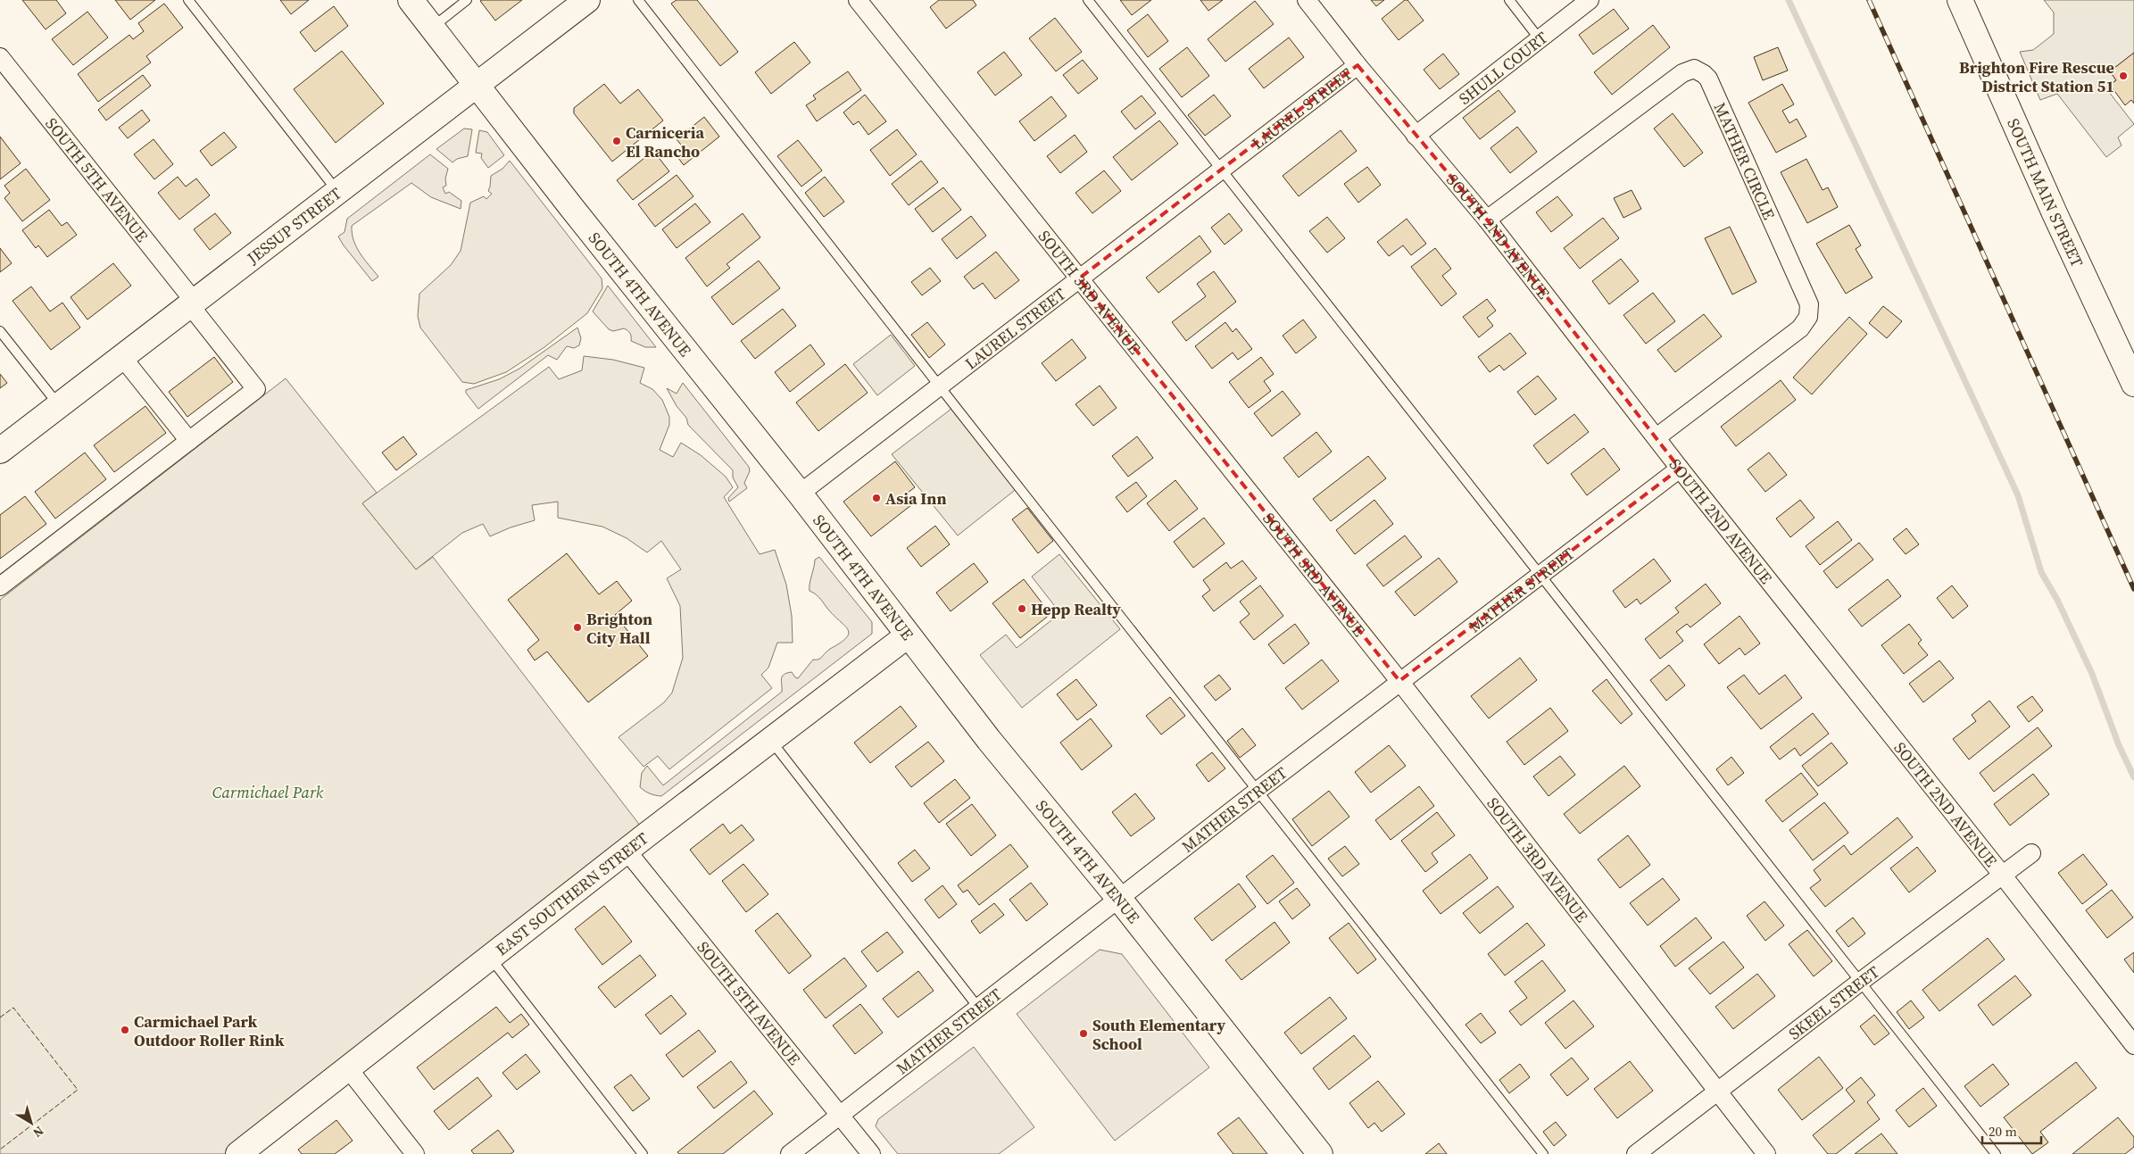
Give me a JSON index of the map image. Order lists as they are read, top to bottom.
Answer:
{
  "streets": {
    "street": [
      "SHULL COURT",
      "LAUREL STREET",
      "MATHER CIRCLE",
      "SOUTH 5TH AVENUE",
      "SOUTH MAIN STREET",
      "JESSUP STREET",
      "SOUTH 2ND AVENUE",
      "SOUTH 3RD AVENUE",
      "SOUTH 4TH AVENUE",
      "MATHER STREET",
      "EAST SOUTHERN STREET",
      "SKEEL STREET"
    ]
  },
  "crossings": [
    ["SHULL COURT", "SOUTH 2ND AVENUE"],
    ["LAUREL STREET", "SOUTH 2ND AVENUE"],
    ["LAUREL STREET", "SOUTH 3RD AVENUE"],
    ["LAUREL STREET", "SOUTH 4TH AVENUE"],
    ["MATHER CIRCLE", "SOUTH 2ND AVENUE"],
    ["SOUTH 5TH AVENUE", "JESSUP STREET"],
    ["SOUTH 5TH AVENUE", "MATHER STREET"],
    ["SOUTH 5TH AVENUE", "EAST SOUTHERN STREET"],
    ["JESSUP STREET", "SOUTH 4TH AVENUE"],
    ["SOUTH 2ND AVENUE", "MATHER STREET"],
    ["SOUTH 2ND AVENUE", "SKEEL STREET"],
    ["SOUTH 3RD AVENUE", "MATHER STREET"],
    ["SOUTH 3RD AVENUE", "SKEEL STREET"],
    ["SOUTH 4TH AVENUE", "MATHER STREET"],
    ["SOUTH 4TH AVENUE", "EAST SOUTHERN STREET"]
  ],
  "parks": ["Carmichael Park"],
  "places": [
    "Brighton Fire Rescue District Station 51",
    "Carniceria El Rancho",
    "Asia Inn",
    "Hepp Realty",
    "Brighton City Hall",
    "Carmichael Park Outdoor Roller Rink",
    "South Elementary School"
  ],
  "scale_bar": "20 m",
  "north": "bottom right"
}
